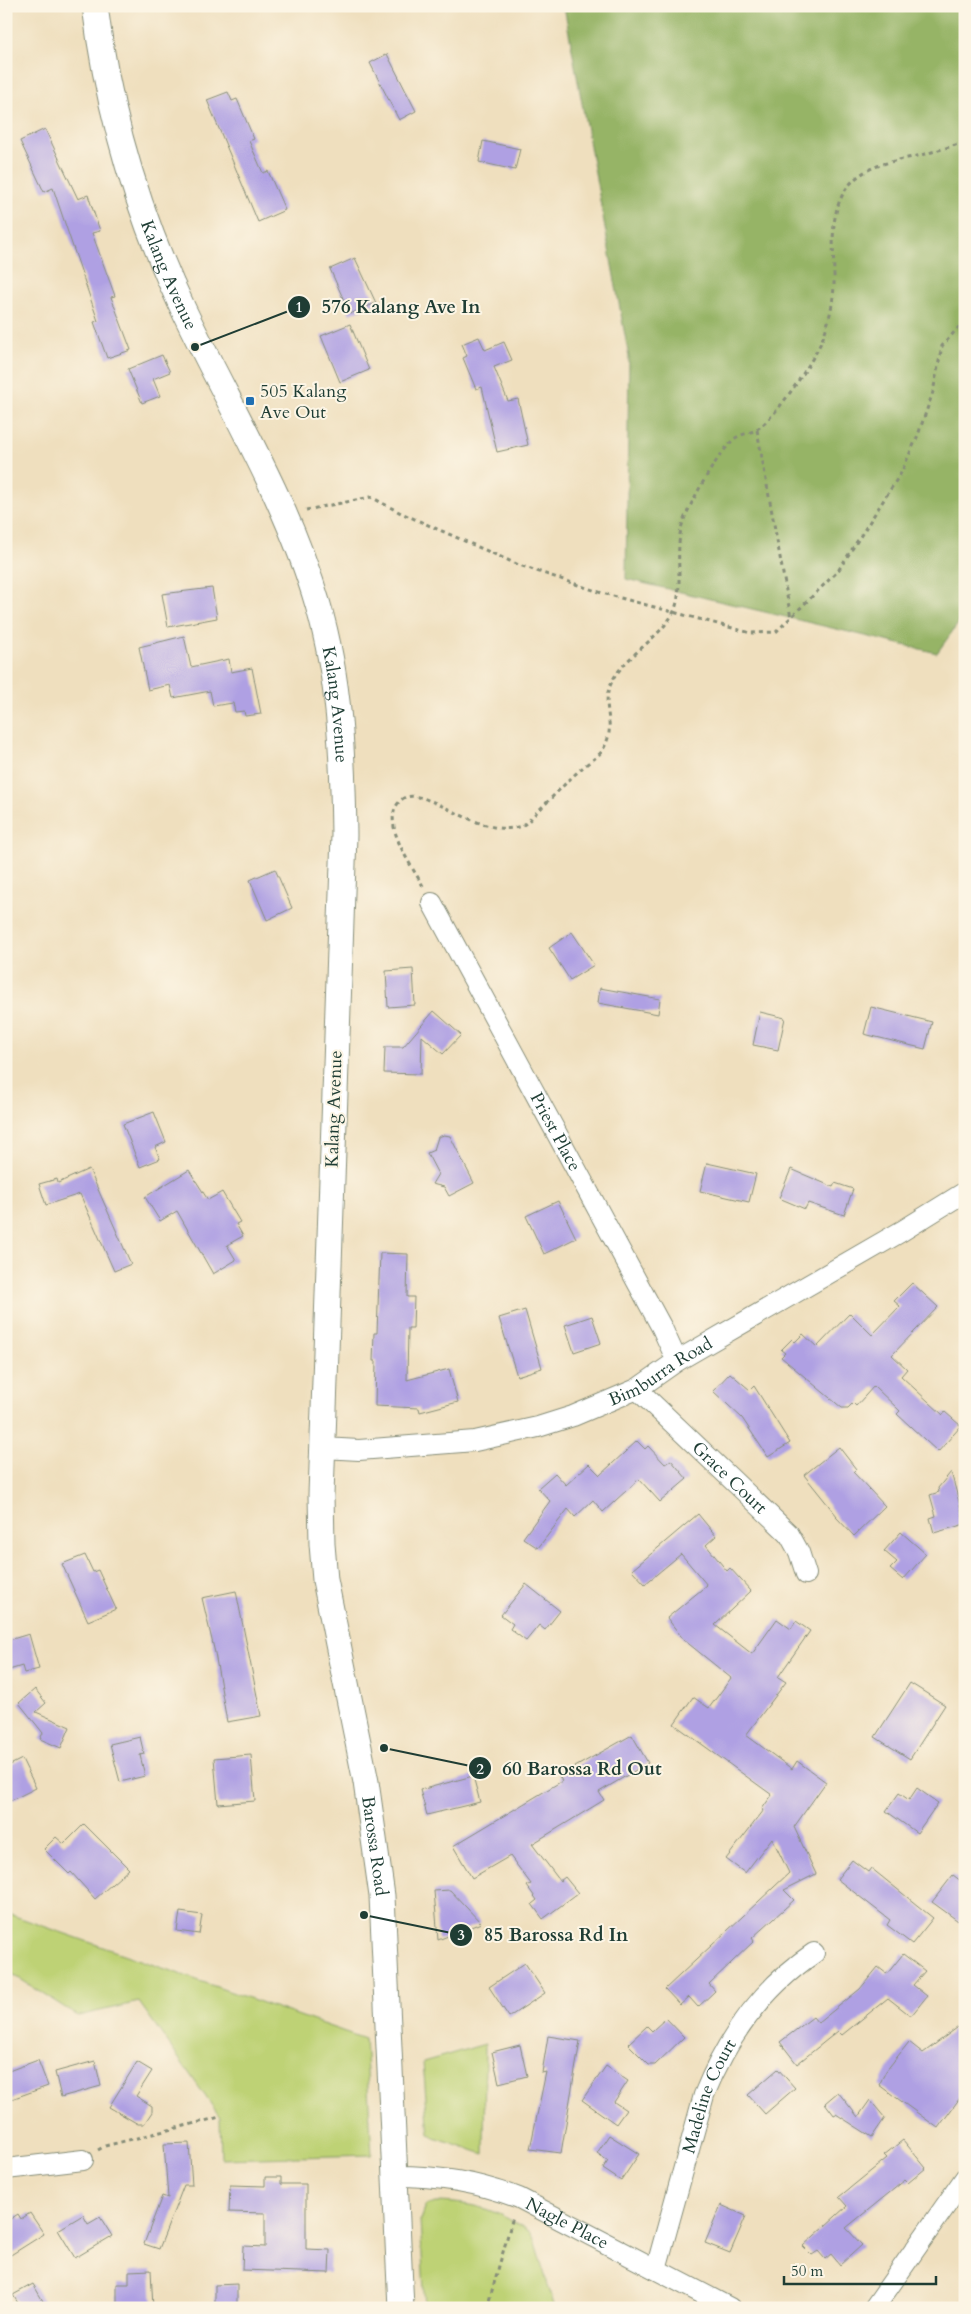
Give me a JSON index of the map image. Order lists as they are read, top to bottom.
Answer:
{
  "streets": {
    "street": [
      "Kalang Avenue",
      "Priest Place",
      "Bimburra Road",
      "Grace Court",
      "Barossa Road",
      "Madeline Court",
      "Nagle Place"
    ]
  },
  "crossings": [
    ["Kalang Avenue", "Bimburra Road"],
    ["Kalang Avenue", "Barossa Road"],
    ["Priest Place", "Bimburra Road"],
    ["Bimburra Road", "Grace Court"],
    ["Bimburra Road", "Barossa Road"],
    ["Barossa Road", "Nagle Place"],
    ["Madeline Court", "Nagle Place"]
  ],
  "places": {
    "other": ["576 Kalang Ave In", "60 Barossa Rd Out", "85 Barossa Rd In"],
    "transit": ["505 Kalang Ave Out"]
  },
  "scale_bar": "50 m"
}
